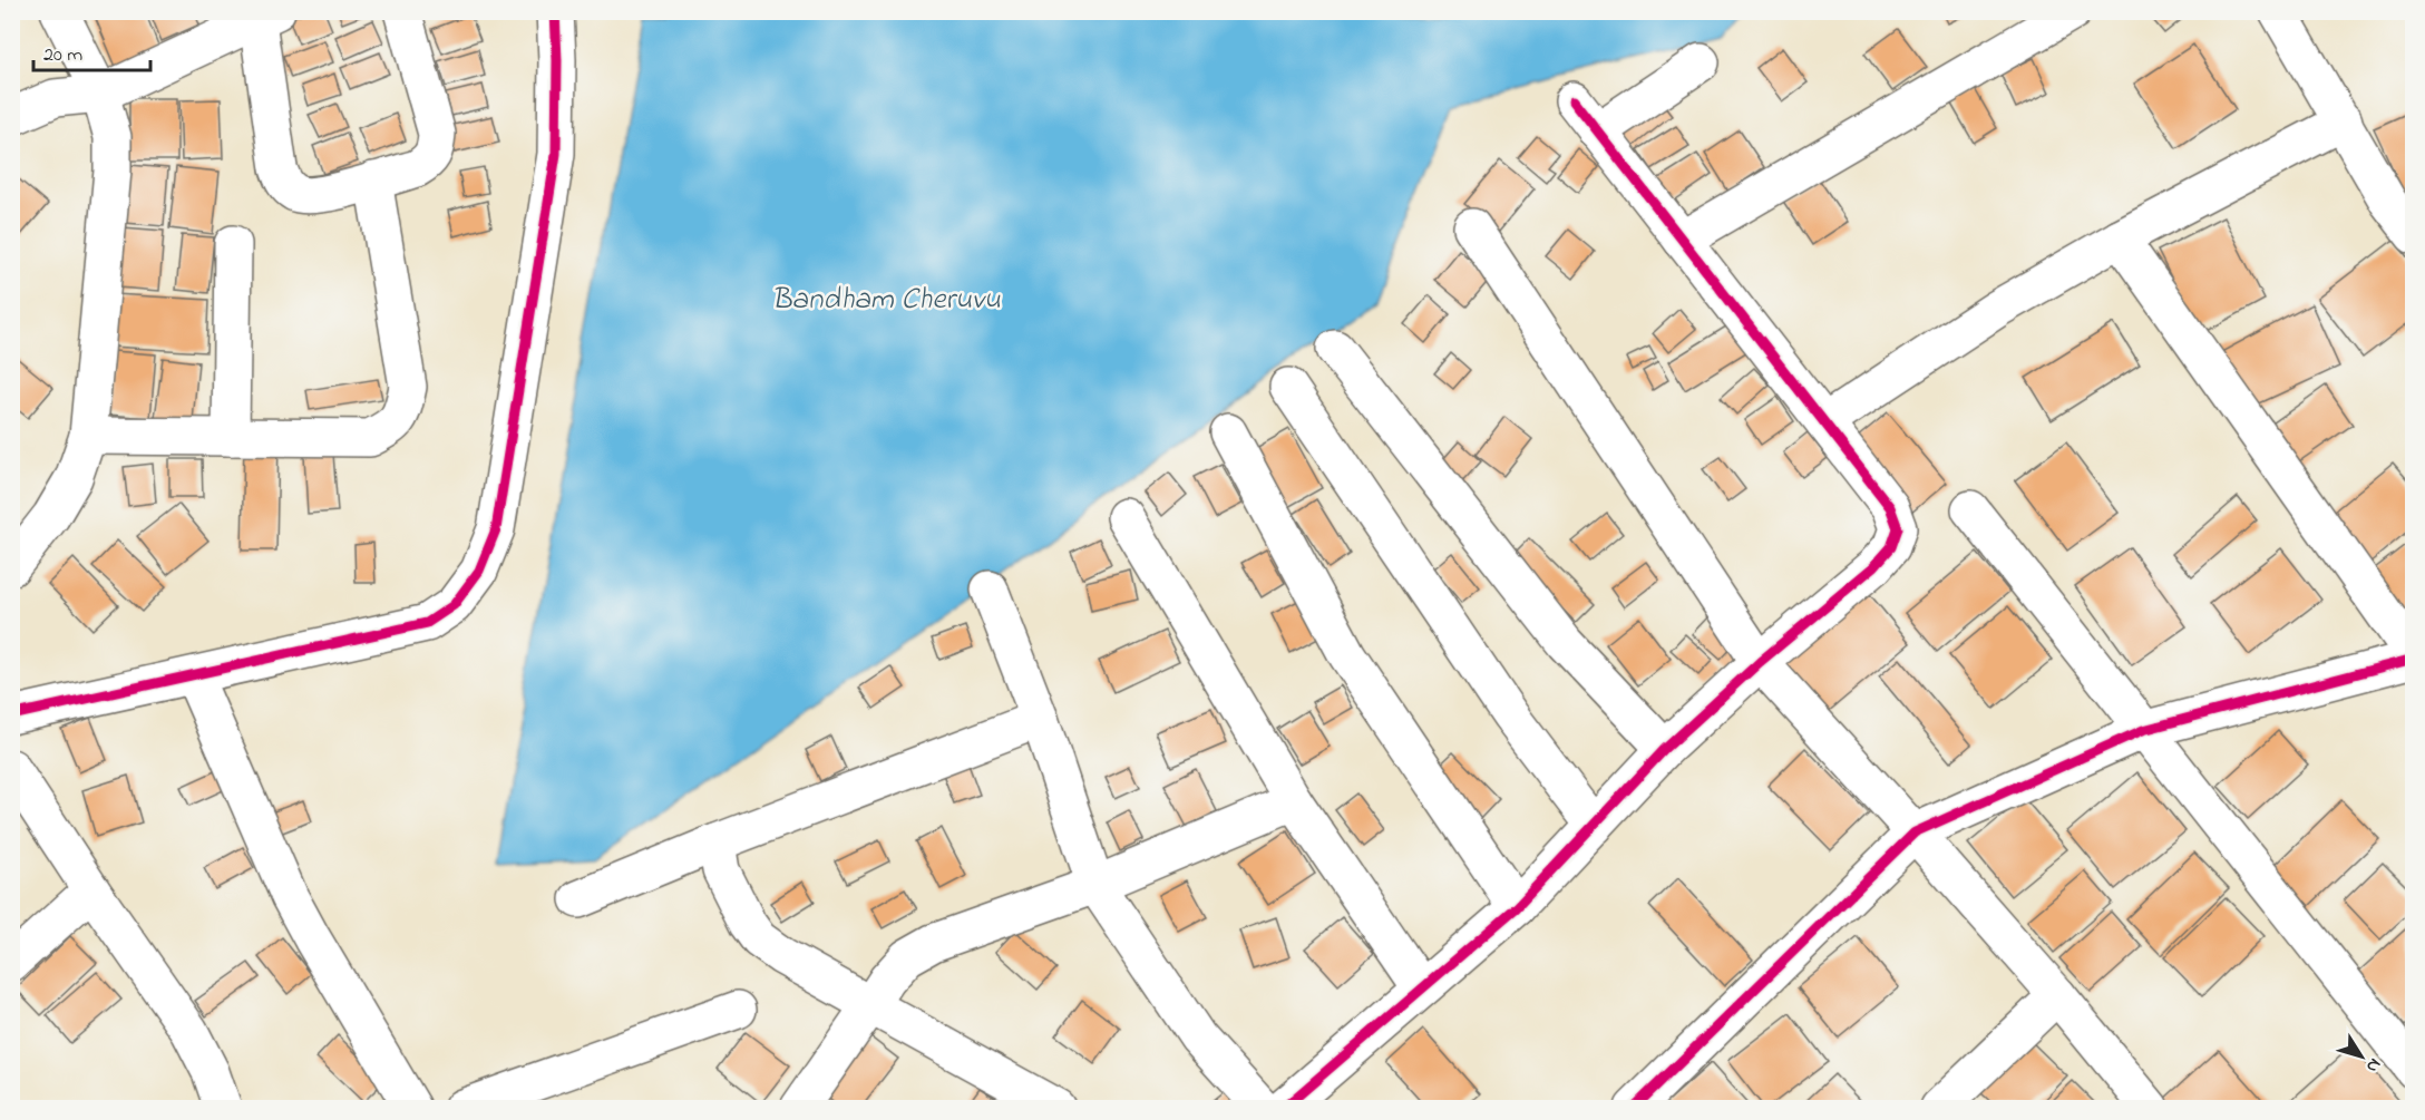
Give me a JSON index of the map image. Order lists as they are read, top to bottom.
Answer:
{
  "water": ["Bandham Cheruvu"],
  "scale_bar": "20 m",
  "north": "bottom right"
}
